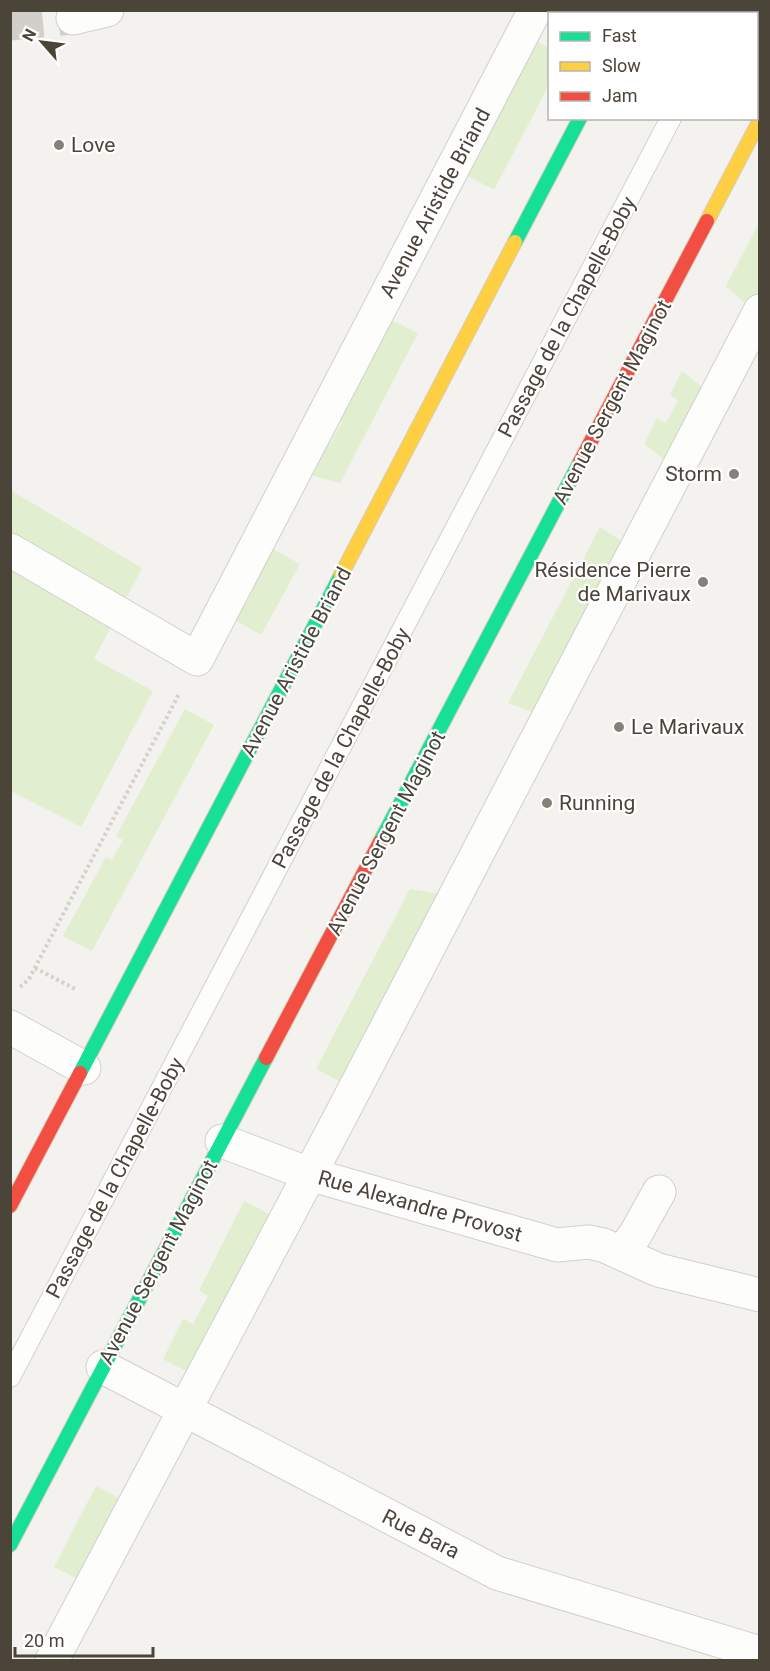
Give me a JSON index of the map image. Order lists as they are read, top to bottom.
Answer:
{
  "streets": {
    "main road": ["Avenue Aristide Briand", "Avenue Sergent Maginot"],
    "street": ["Rue Alexandre Provost", "Rue Bara"],
    "lane": ["Passage de la Chapelle-Boby"]
  },
  "crossings": [
    ["Avenue Sergent Maginot", "Rue Alexandre Provost"],
    ["Avenue Sergent Maginot", "Rue Bara"]
  ],
  "places": [
    "Love",
    "Storm",
    "Résidence Pierre de Marivaux",
    "Le Marivaux",
    "Running"
  ],
  "legend": ["Fast", "Slow", "Jam"],
  "scale_bar": "20 m",
  "north": "top left"
}
